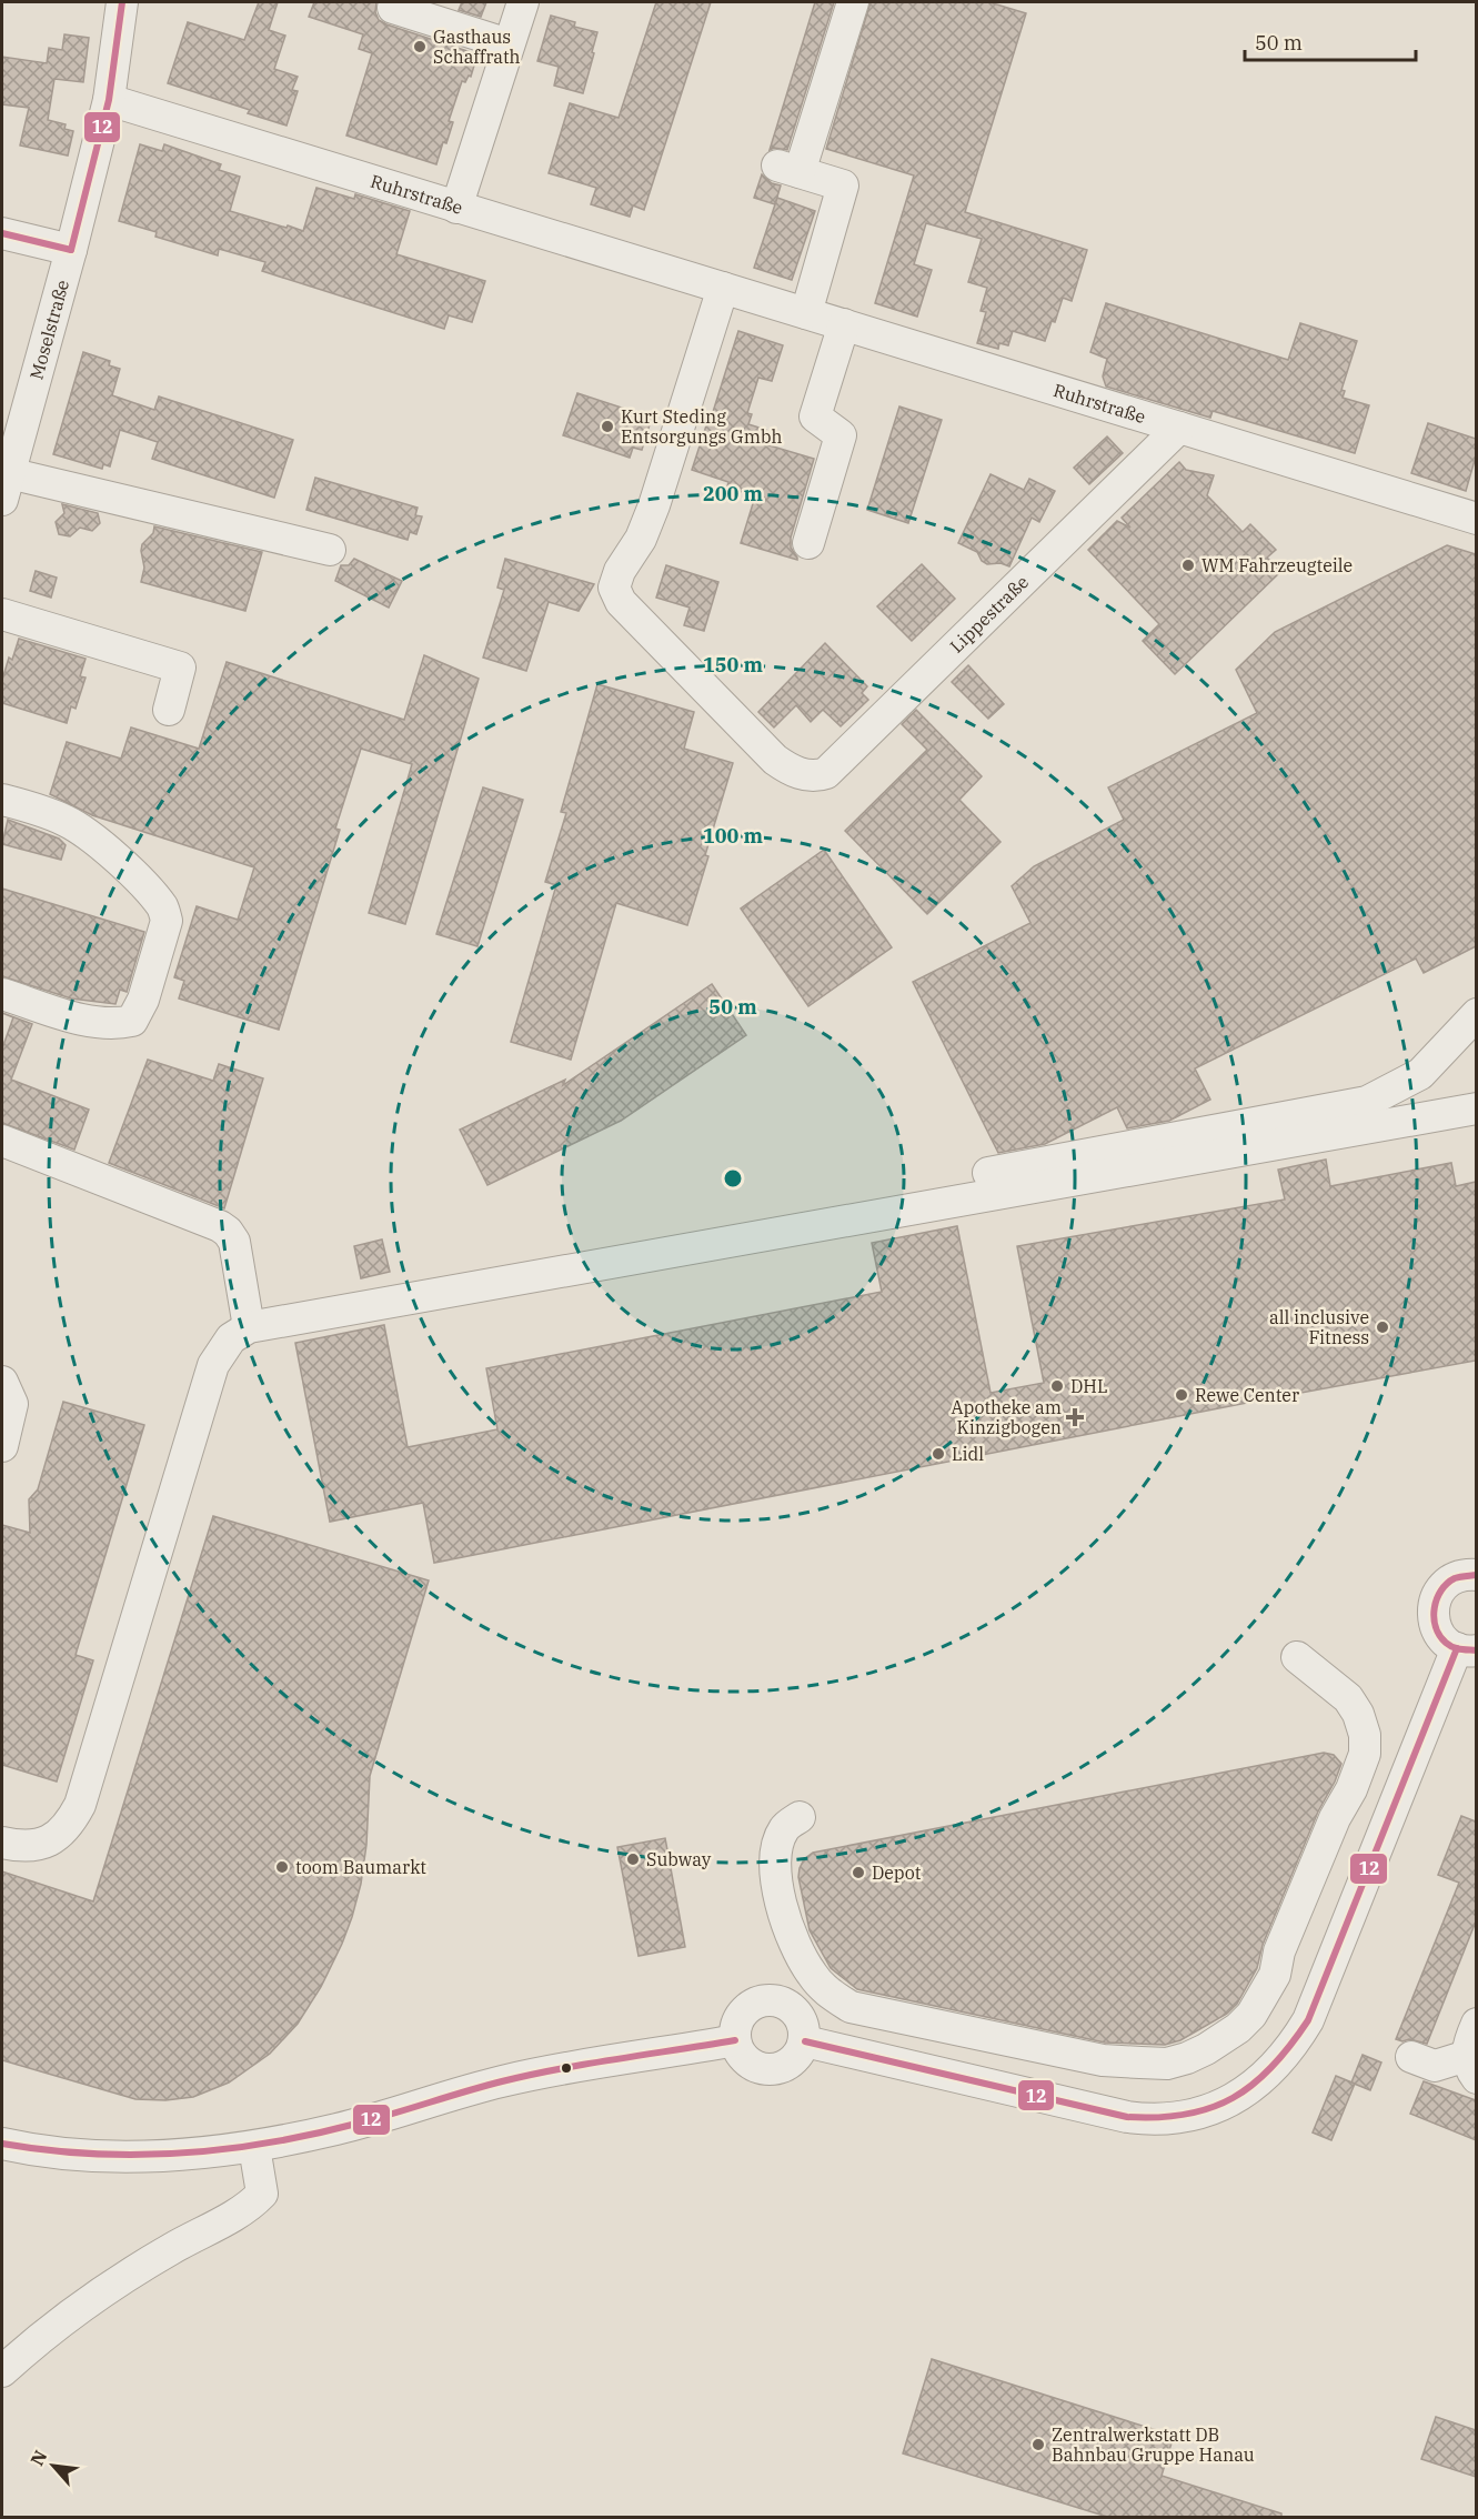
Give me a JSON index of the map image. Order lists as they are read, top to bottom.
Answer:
{
  "streets": {
    "street": ["Ruhrstraße", "Moselstraße", "Lippestraße"]
  },
  "crossings": [
    ["Ruhrstraße", "Moselstraße"],
    ["Ruhrstraße", "Lippestraße"]
  ],
  "places": {
    "other": [
      "Gasthaus Schaffrath",
      "Kurt Steding Entsorgungs Gmbh",
      "WM Fahrzeugteile",
      "all inclusive Fitness",
      "DHL",
      "Rewe Center",
      "Lidl",
      "Subway",
      "toom Baumarkt",
      "Depot",
      "Zentralwerkstatt DB Bahnbau Gruppe Hanau"
    ],
    "health": ["Apotheke am Kinzigbogen"]
  },
  "lines": ["transit line 12"],
  "scale_bar": "50 m",
  "north": "top left",
  "rings": [
    "200 m",
    "150 m",
    "100 m",
    "50 m"
  ]
}
